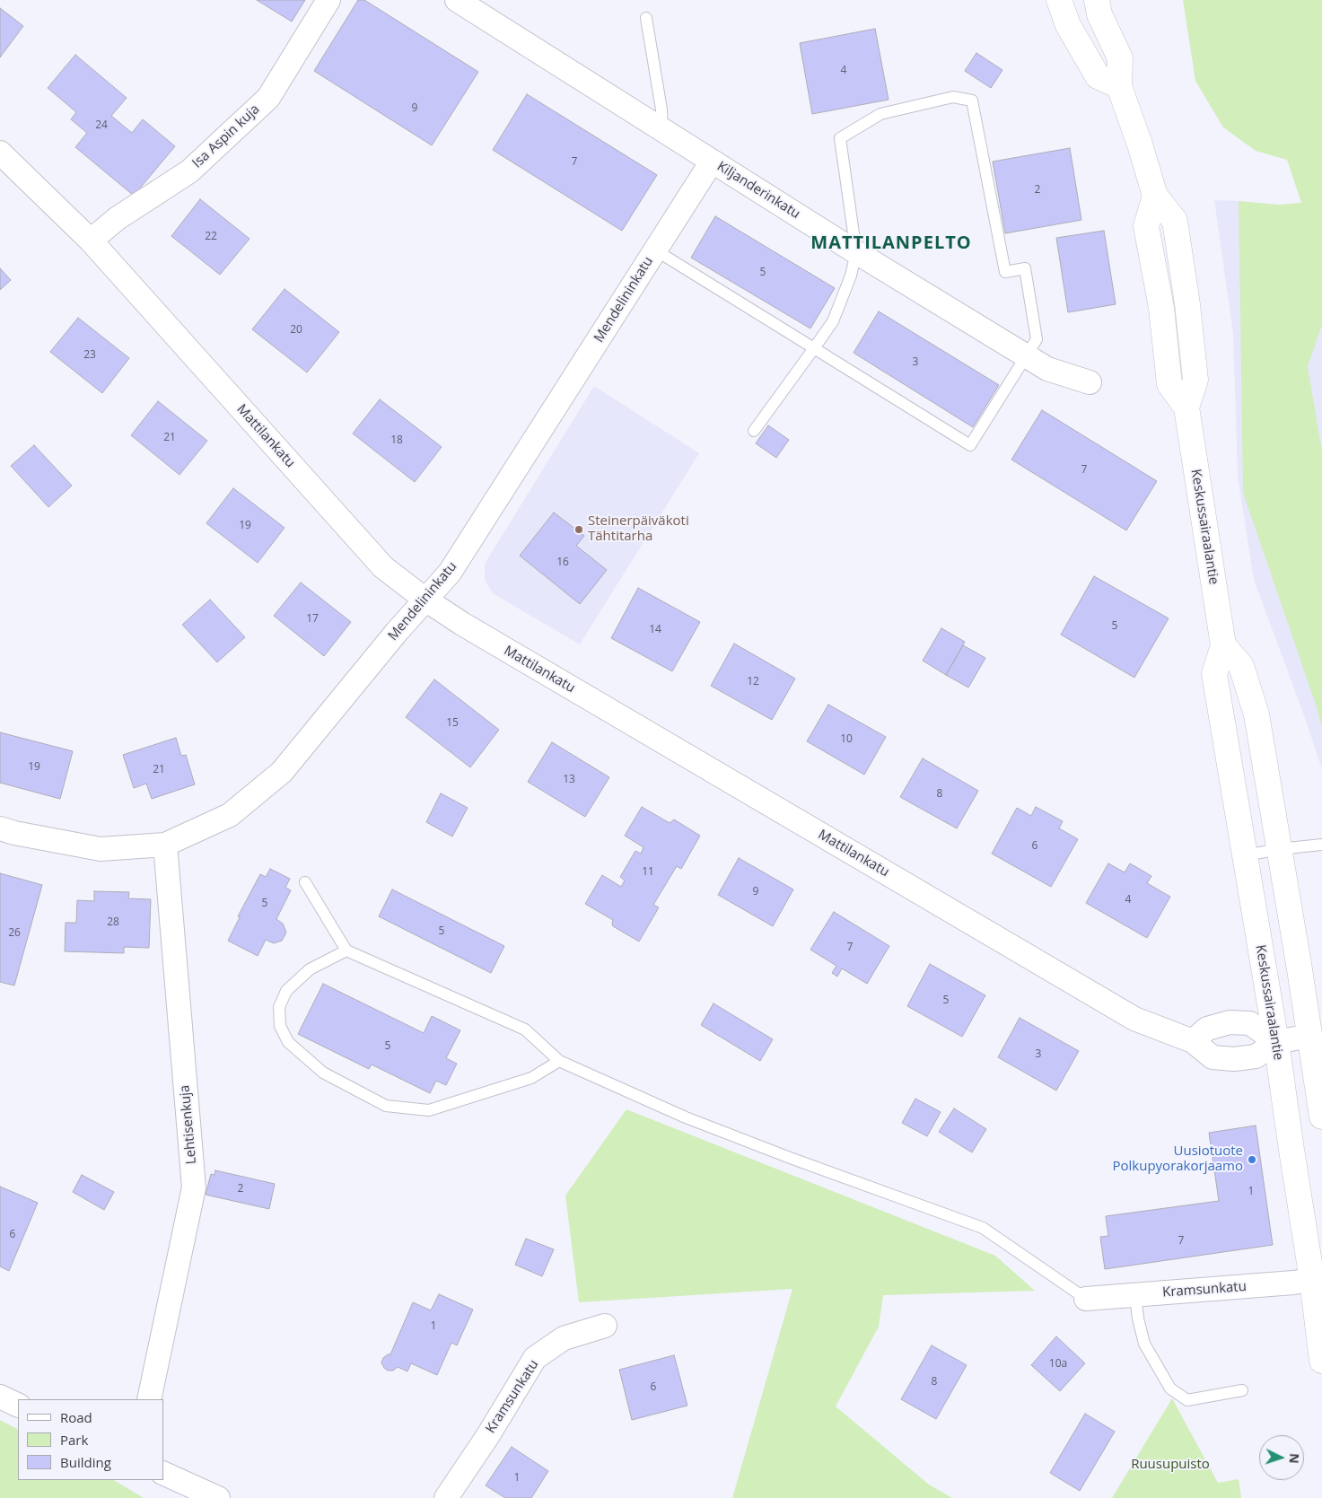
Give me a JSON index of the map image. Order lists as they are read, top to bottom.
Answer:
{
  "streets": {
    "main road": ["Keskussairaalantie"],
    "street": [
      "Isa Aspin kuja",
      "Kiljanderinkatu",
      "Mendelininkatu",
      "Mattilankatu",
      "Lehtisenkuja",
      "Kramsunkatu"
    ]
  },
  "crossings": [
    ["Isa Aspin kuja", "Mattilankatu"],
    ["Kiljanderinkatu", "Mendelininkatu"],
    ["Mendelininkatu", "Mattilankatu"],
    ["Mendelininkatu", "Lehtisenkuja"],
    ["Mattilankatu", "Keskussairaalantie"],
    ["Keskussairaalantie", "Kramsunkatu"]
  ],
  "districts": ["MATTILANPELTO"],
  "parks": ["Ruusupuisto"],
  "places": ["Steinerpäiväkoti Tähtitarha", "Uusiotuote Polkupyorakorjaamo"],
  "house_numbers": [
    "4",
    "9",
    "24",
    "7",
    "2",
    "22",
    "5",
    "20",
    "23",
    "3",
    "21",
    "18",
    "7",
    "19",
    "16",
    "17",
    "5",
    "14",
    "12",
    "15",
    "10",
    "19",
    "21",
    "13",
    "8",
    "6",
    "11",
    "9",
    "4",
    "5",
    "28",
    "5",
    "26",
    "7",
    "5",
    "5",
    "3",
    "2",
    "1",
    "6",
    "7",
    "1",
    "10a",
    "8",
    "6",
    "1"
  ],
  "legend": ["Road", "Park", "Building"],
  "north": "right"
}
